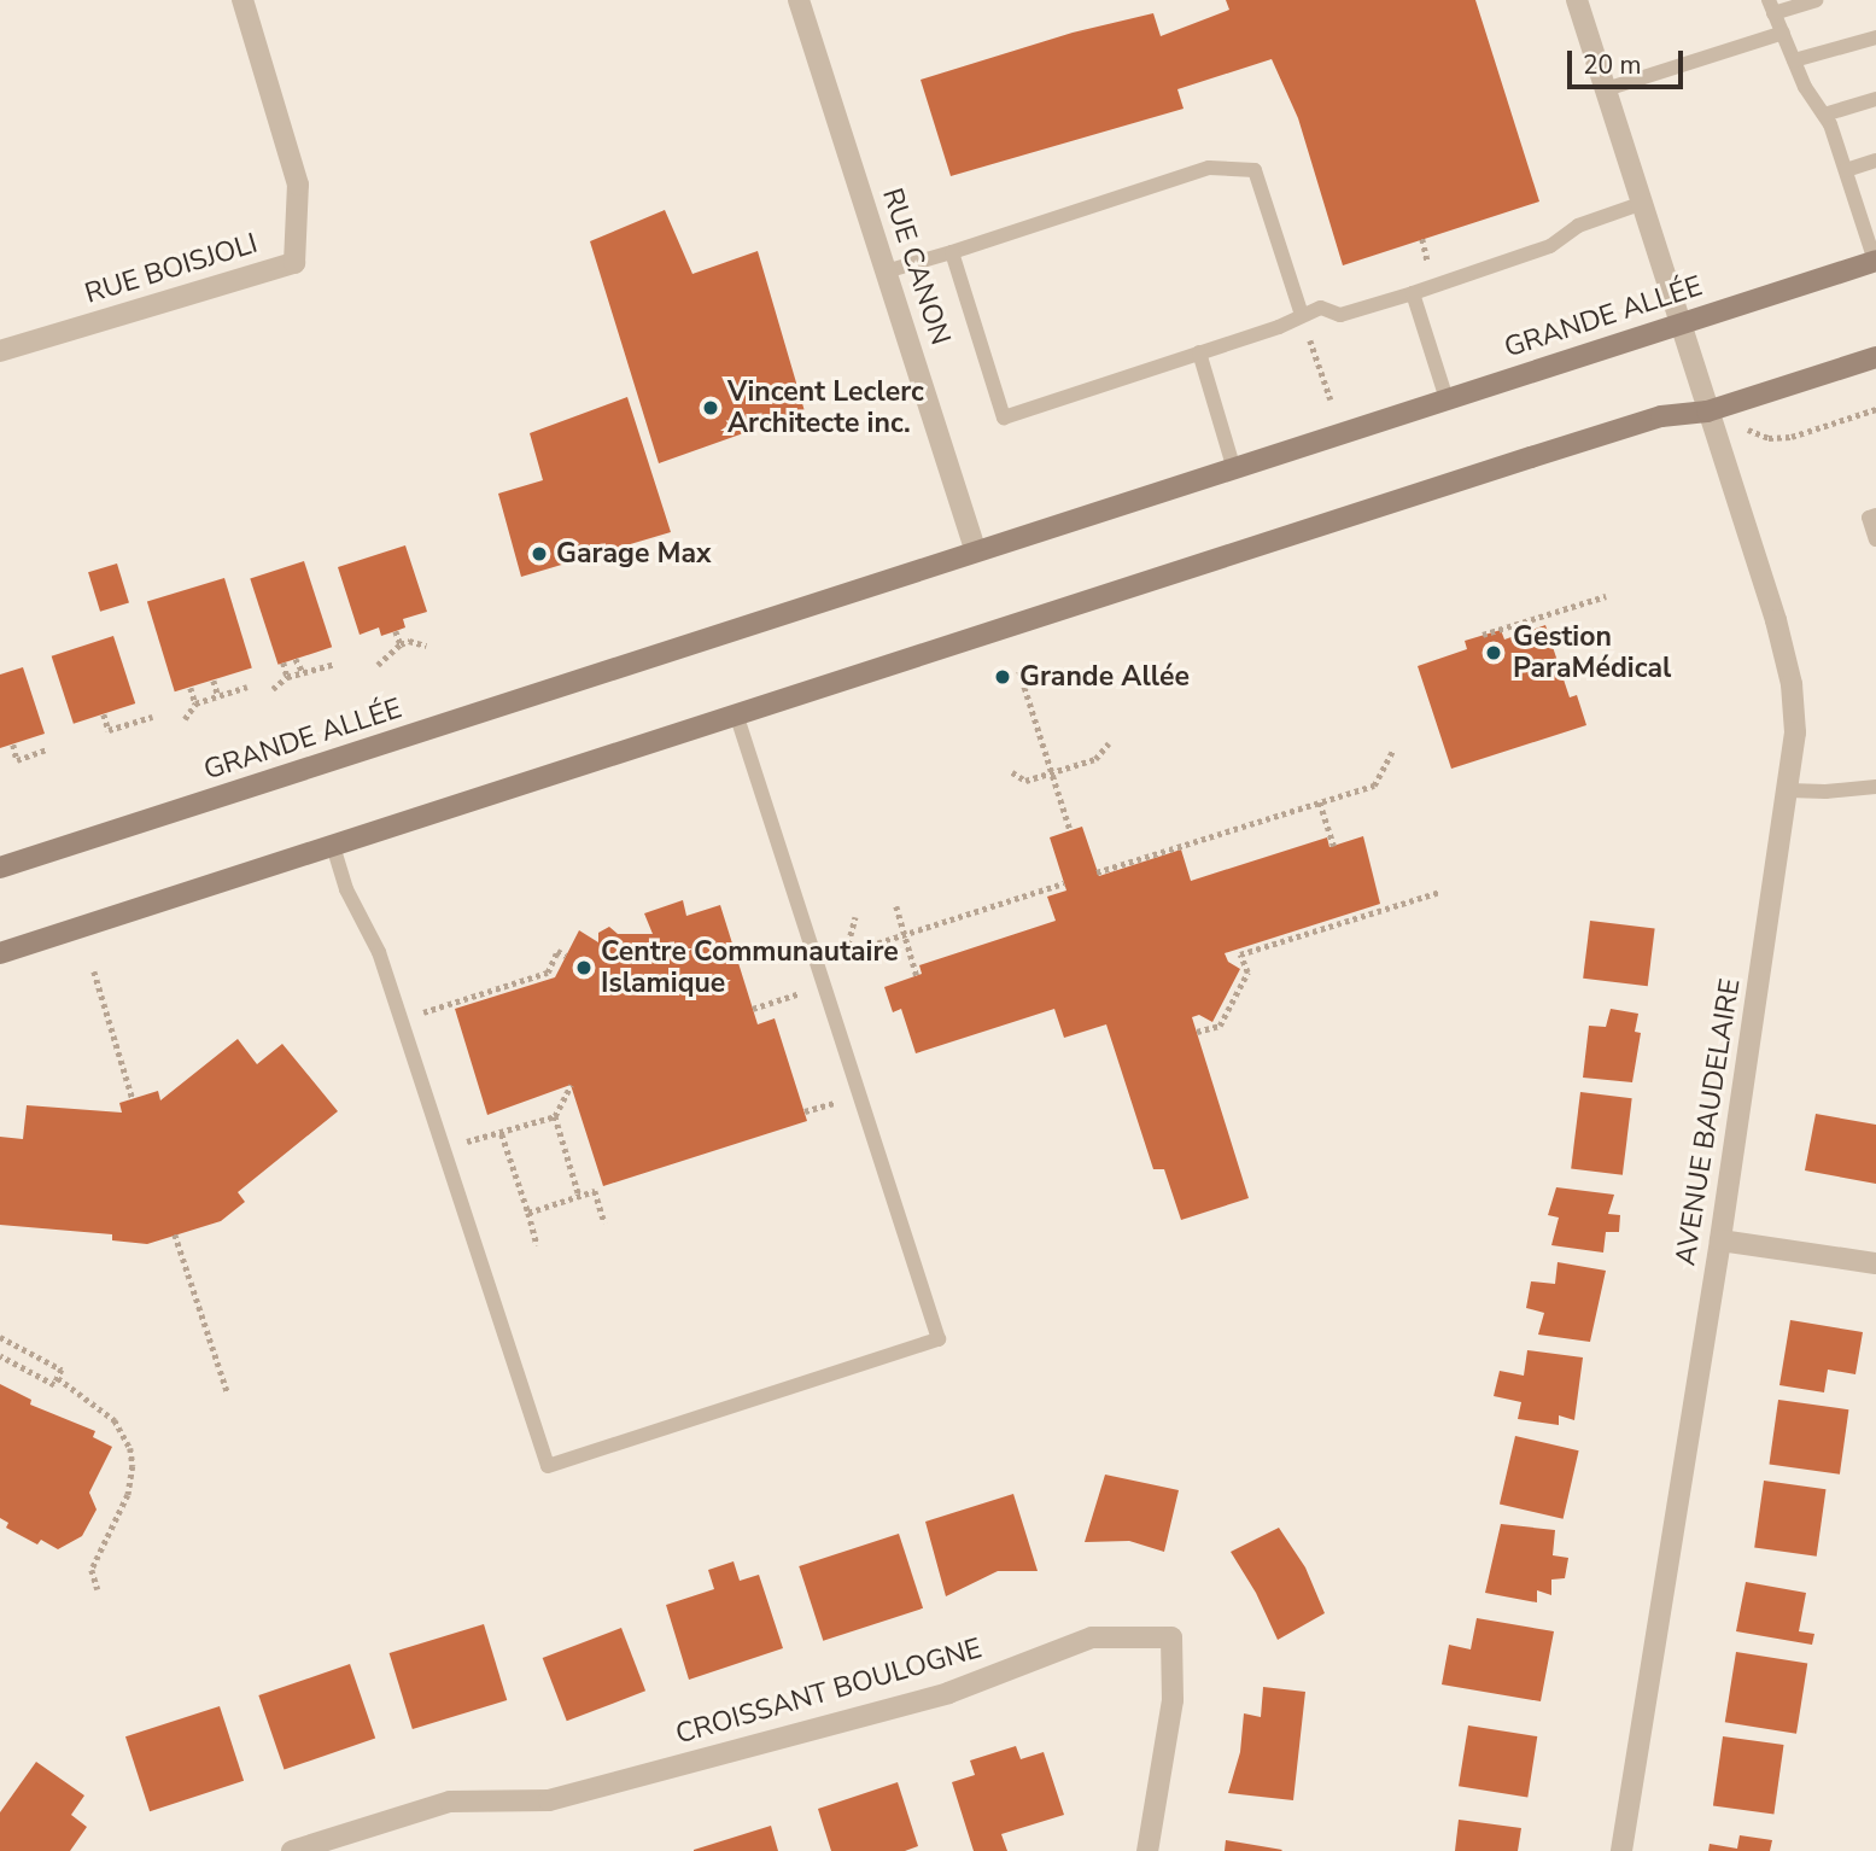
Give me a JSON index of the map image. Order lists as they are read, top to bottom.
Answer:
{
  "streets": {
    "main road": ["GRANDE ALLÉE"],
    "street": [
      "RUE CANON",
      "RUE BOISJOLI",
      "AVENUE BAUDELAIRE",
      "CROISSANT BOULOGNE"
    ]
  },
  "crossings": [
    ["RUE CANON", "GRANDE ALLÉE"],
    ["GRANDE ALLÉE", "AVENUE BAUDELAIRE"]
  ],
  "places": [
    "Vincent Leclerc Architecte inc.",
    "Garage Max",
    "Gestion ParaMédical",
    "Grande Allée",
    "Centre Communautaire Islamique"
  ],
  "scale_bar": "20 m"
}
